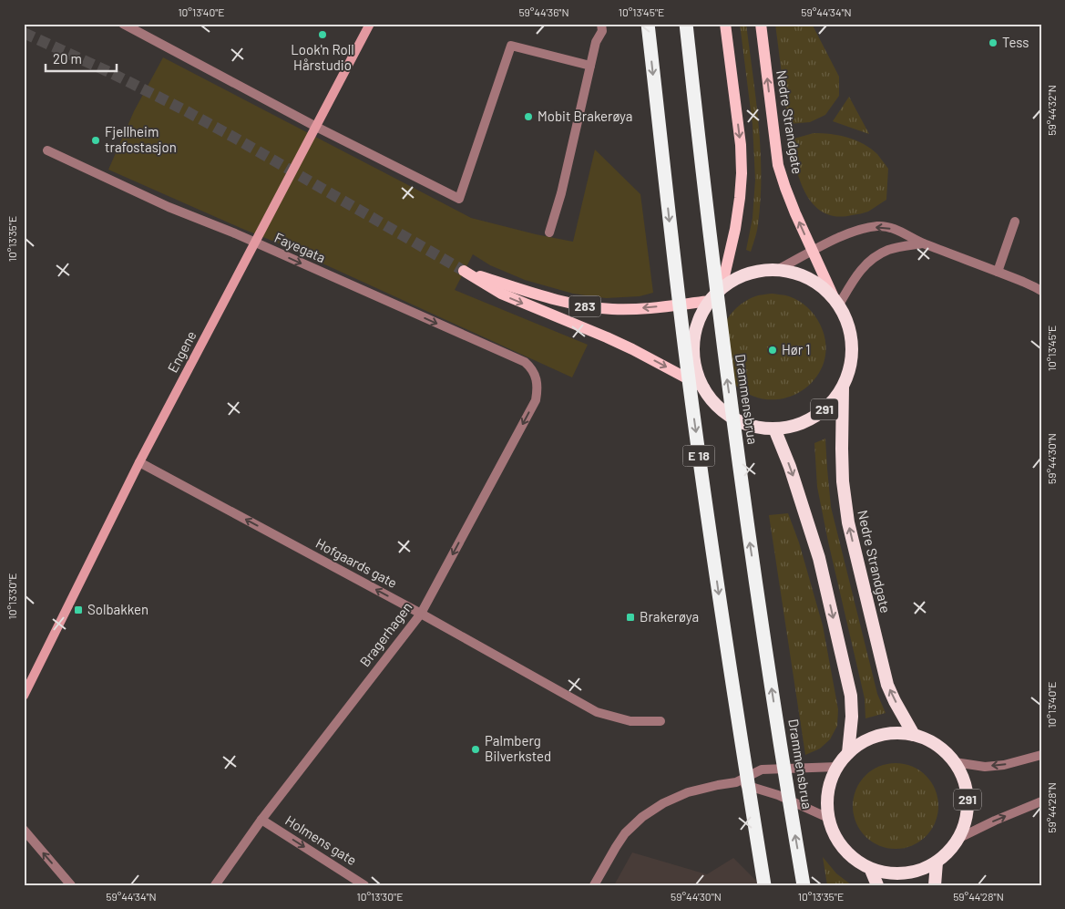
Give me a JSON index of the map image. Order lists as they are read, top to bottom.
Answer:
{
  "streets": {
    "highway": [
      "Nedre Strandgate",
      "Drammensbrua",
      "291",
      "E 18"
    ],
    "main road": ["283", "Engene"],
    "street": [
      "Fayegata",
      "Hofgaards gate",
      "Bragerhagen",
      "Holmens gate"
    ]
  },
  "crossings": [
    ["Nedre Strandgate", "283"],
    ["Nedre Strandgate", "291"],
    ["Fayegata", "Engene"],
    ["Fayegata", "Bragerhagen"],
    ["283", "291"],
    ["Engene", "Hofgaards gate"],
    ["Hofgaards gate", "Bragerhagen"],
    ["Bragerhagen", "Holmens gate"]
  ],
  "one_way": [
    "Fayegata",
    "Hofgaards gate",
    "Bragerhagen",
    "Holmens gate"
  ],
  "places": {
    "other": [
      "Look'n Roll Hårstudio",
      "Tess",
      "Mobit Brakerøya",
      "Fjellheim trafostasjon",
      "Hør 1",
      "Palmberg Bilverksted"
    ],
    "transit": ["Solbakken", "Brakerøya"]
  },
  "scale_bar": "20 m",
  "coordinates": [
    "10°13'40\"E",
    "59°44'36\"N",
    "10°13'45\"E",
    "59°44'34\"N",
    "59°44'32\"N",
    "10°13'35\"E",
    "59°44'30\"N",
    "10°13'30\"E",
    "59°44'28\"N"
  ]
}
